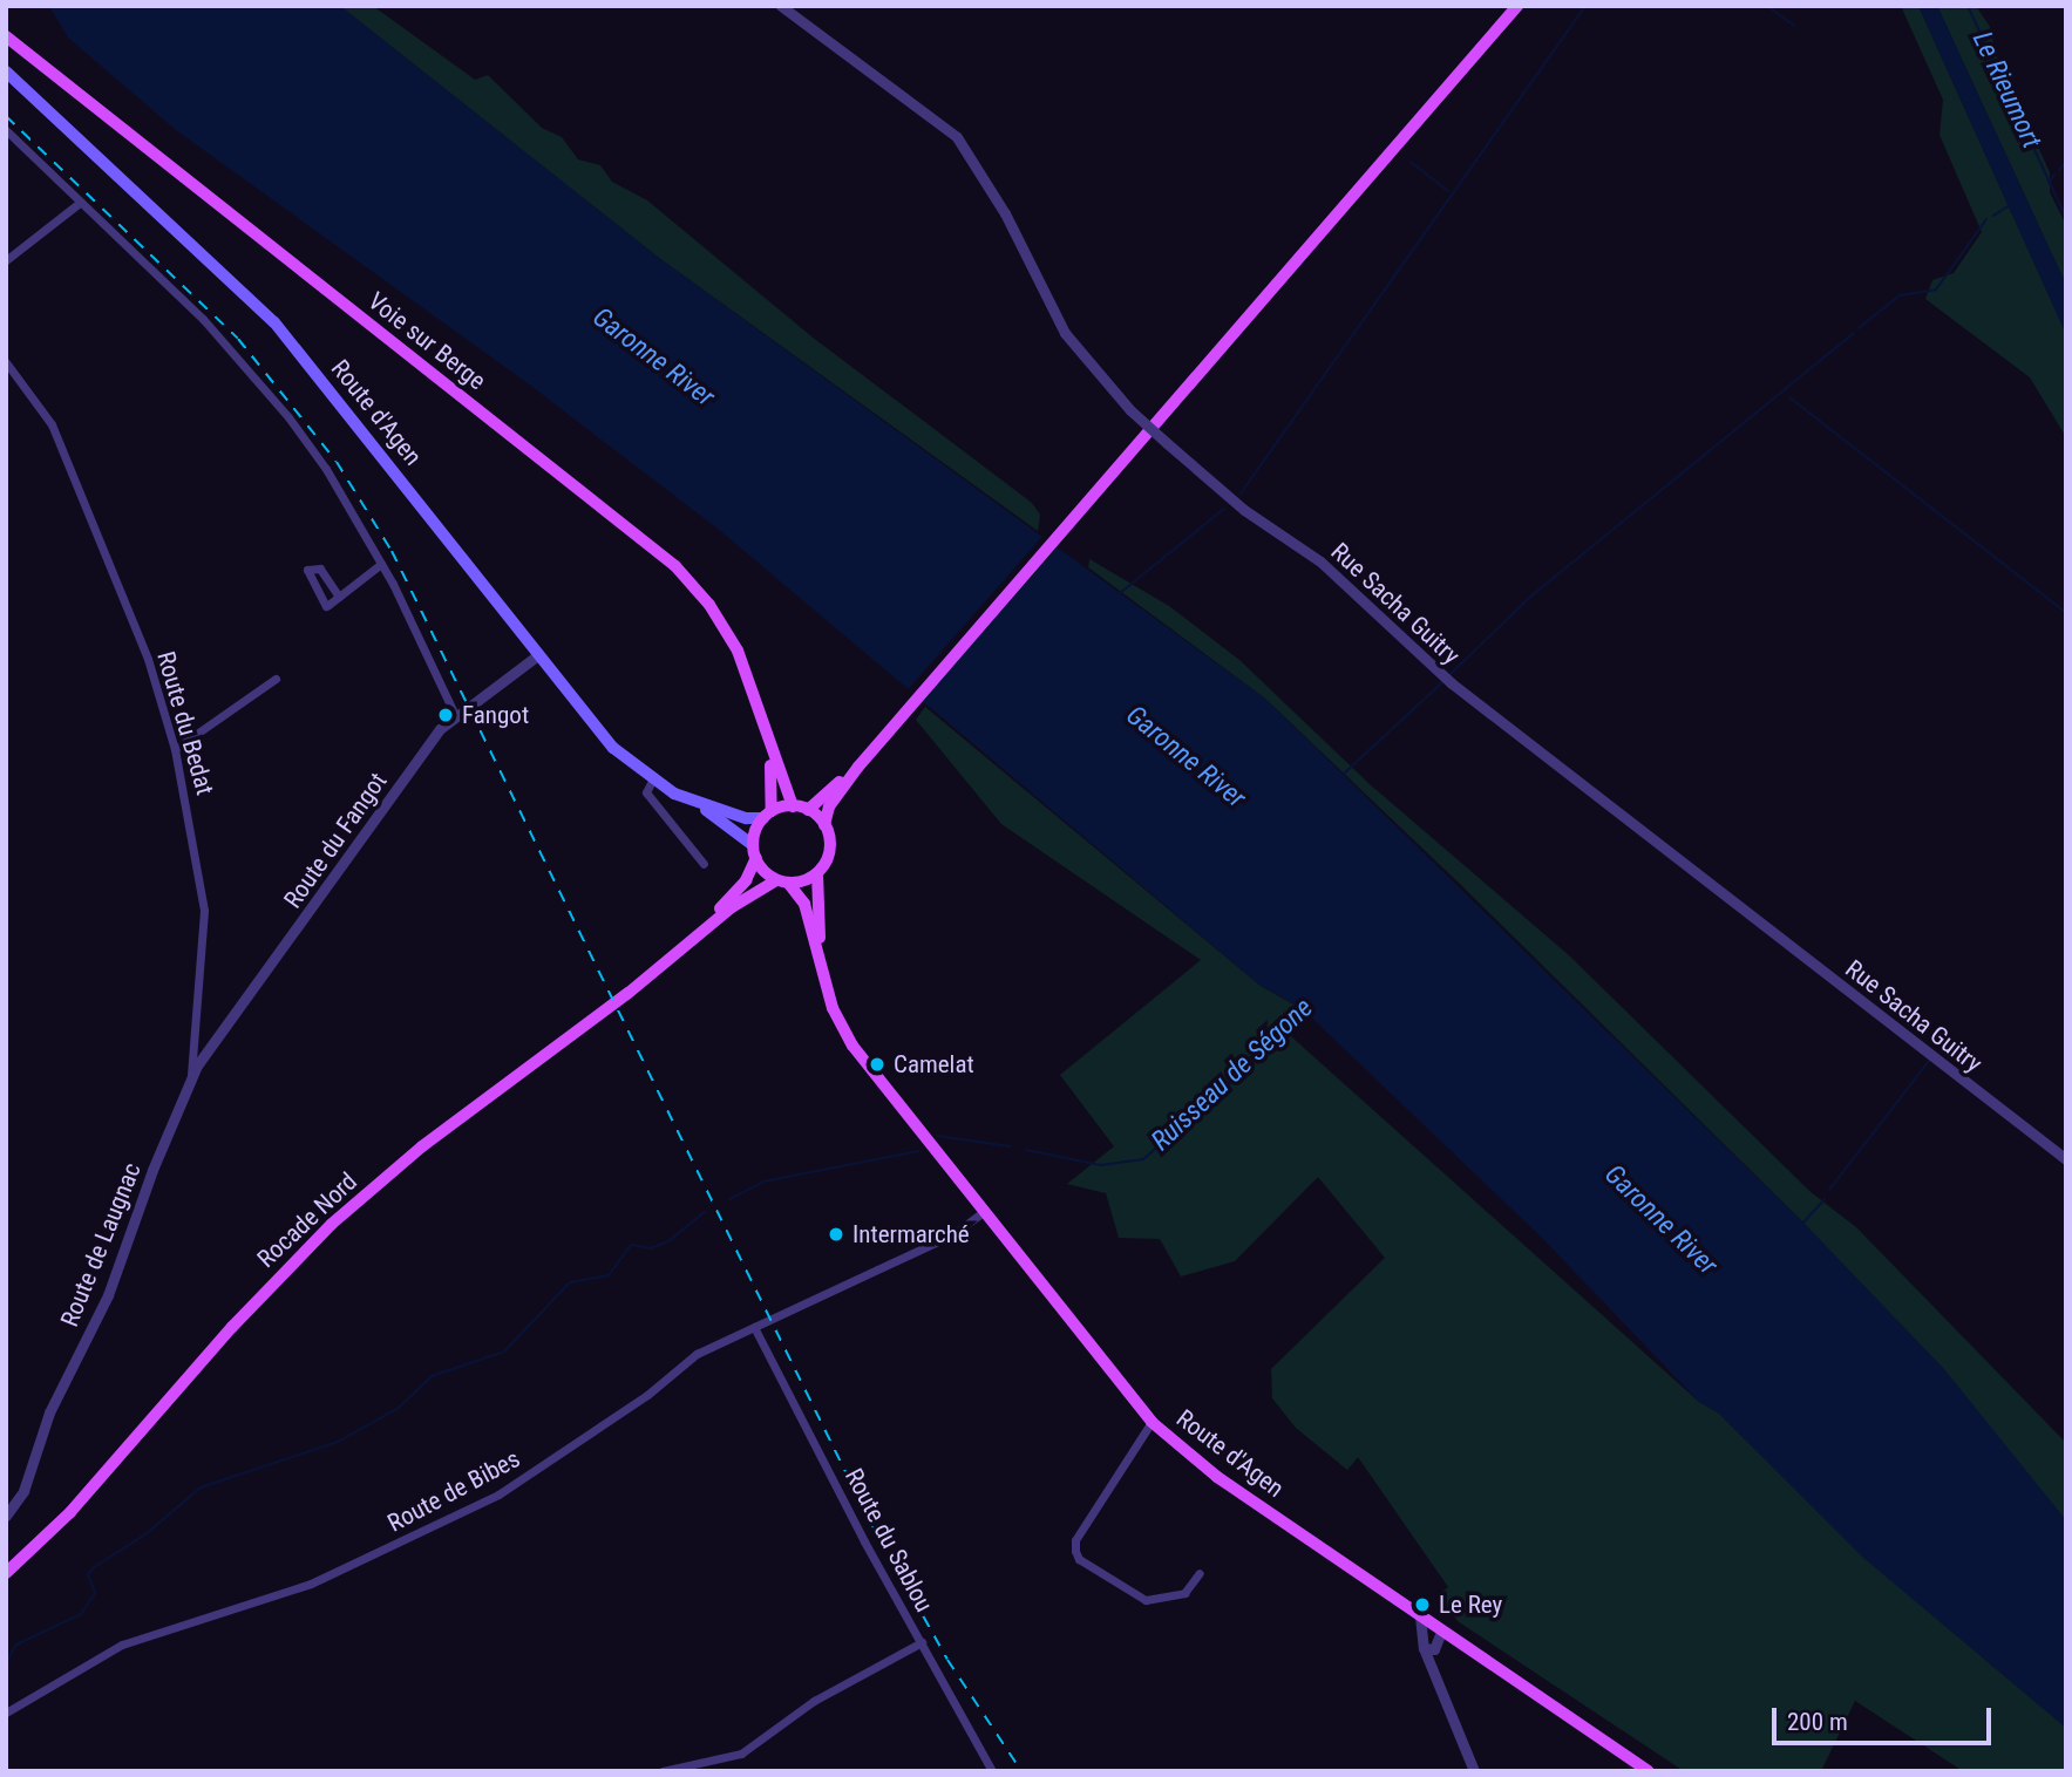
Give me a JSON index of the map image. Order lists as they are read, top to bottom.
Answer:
{
  "streets": {
    "main road": ["Voie sur Berge", "Route d'Agen", "Rocade Nord"],
    "street": [
      "Rue Sacha Guitry",
      "Route du Bedat",
      "Route du Fangot",
      "Route de Laugnac",
      "Route de Bibes",
      "Route du Sablou"
    ]
  },
  "crossings": [
    ["Route d'Agen", "Route du Fangot"],
    ["Route d'Agen", "Route de Bibes"],
    ["Route du Bedat", "Route du Fangot"],
    ["Route du Bedat", "Route de Laugnac"],
    ["Route du Fangot", "Route de Laugnac"],
    ["Route de Bibes", "Route du Sablou"]
  ],
  "water": ["Le Rieumort", "Garonne River", "Ruisseau de Ségone"],
  "places": [
    "Fangot",
    "Camelat",
    "Intermarché",
    "Le Rey"
  ],
  "scale_bar": "200 m"
}
